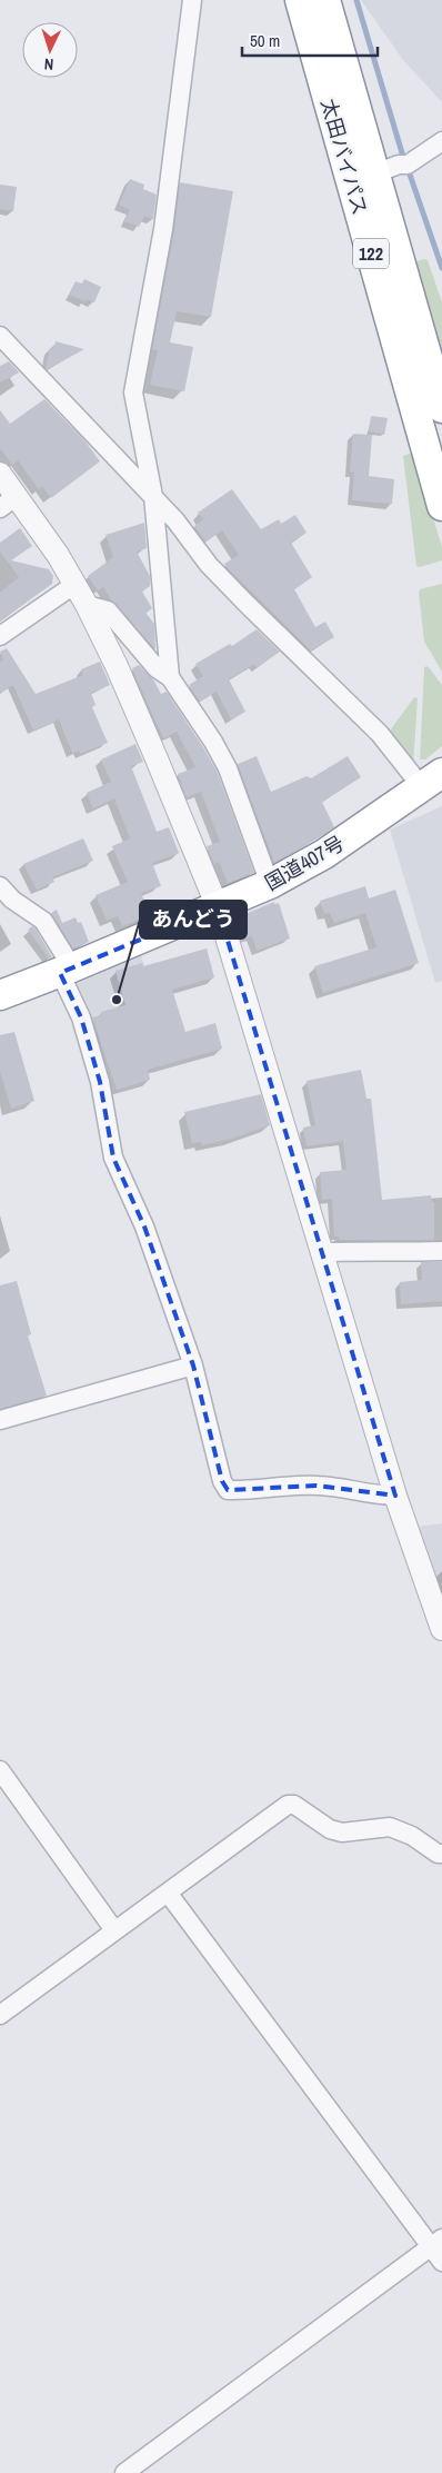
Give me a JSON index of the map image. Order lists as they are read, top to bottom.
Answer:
{
  "streets": {
    "highway": ["太田バイパス", "122", "国道407号"]
  },
  "places": ["あんどう"],
  "scale_bar": "50 m",
  "north": "bottom"
}
